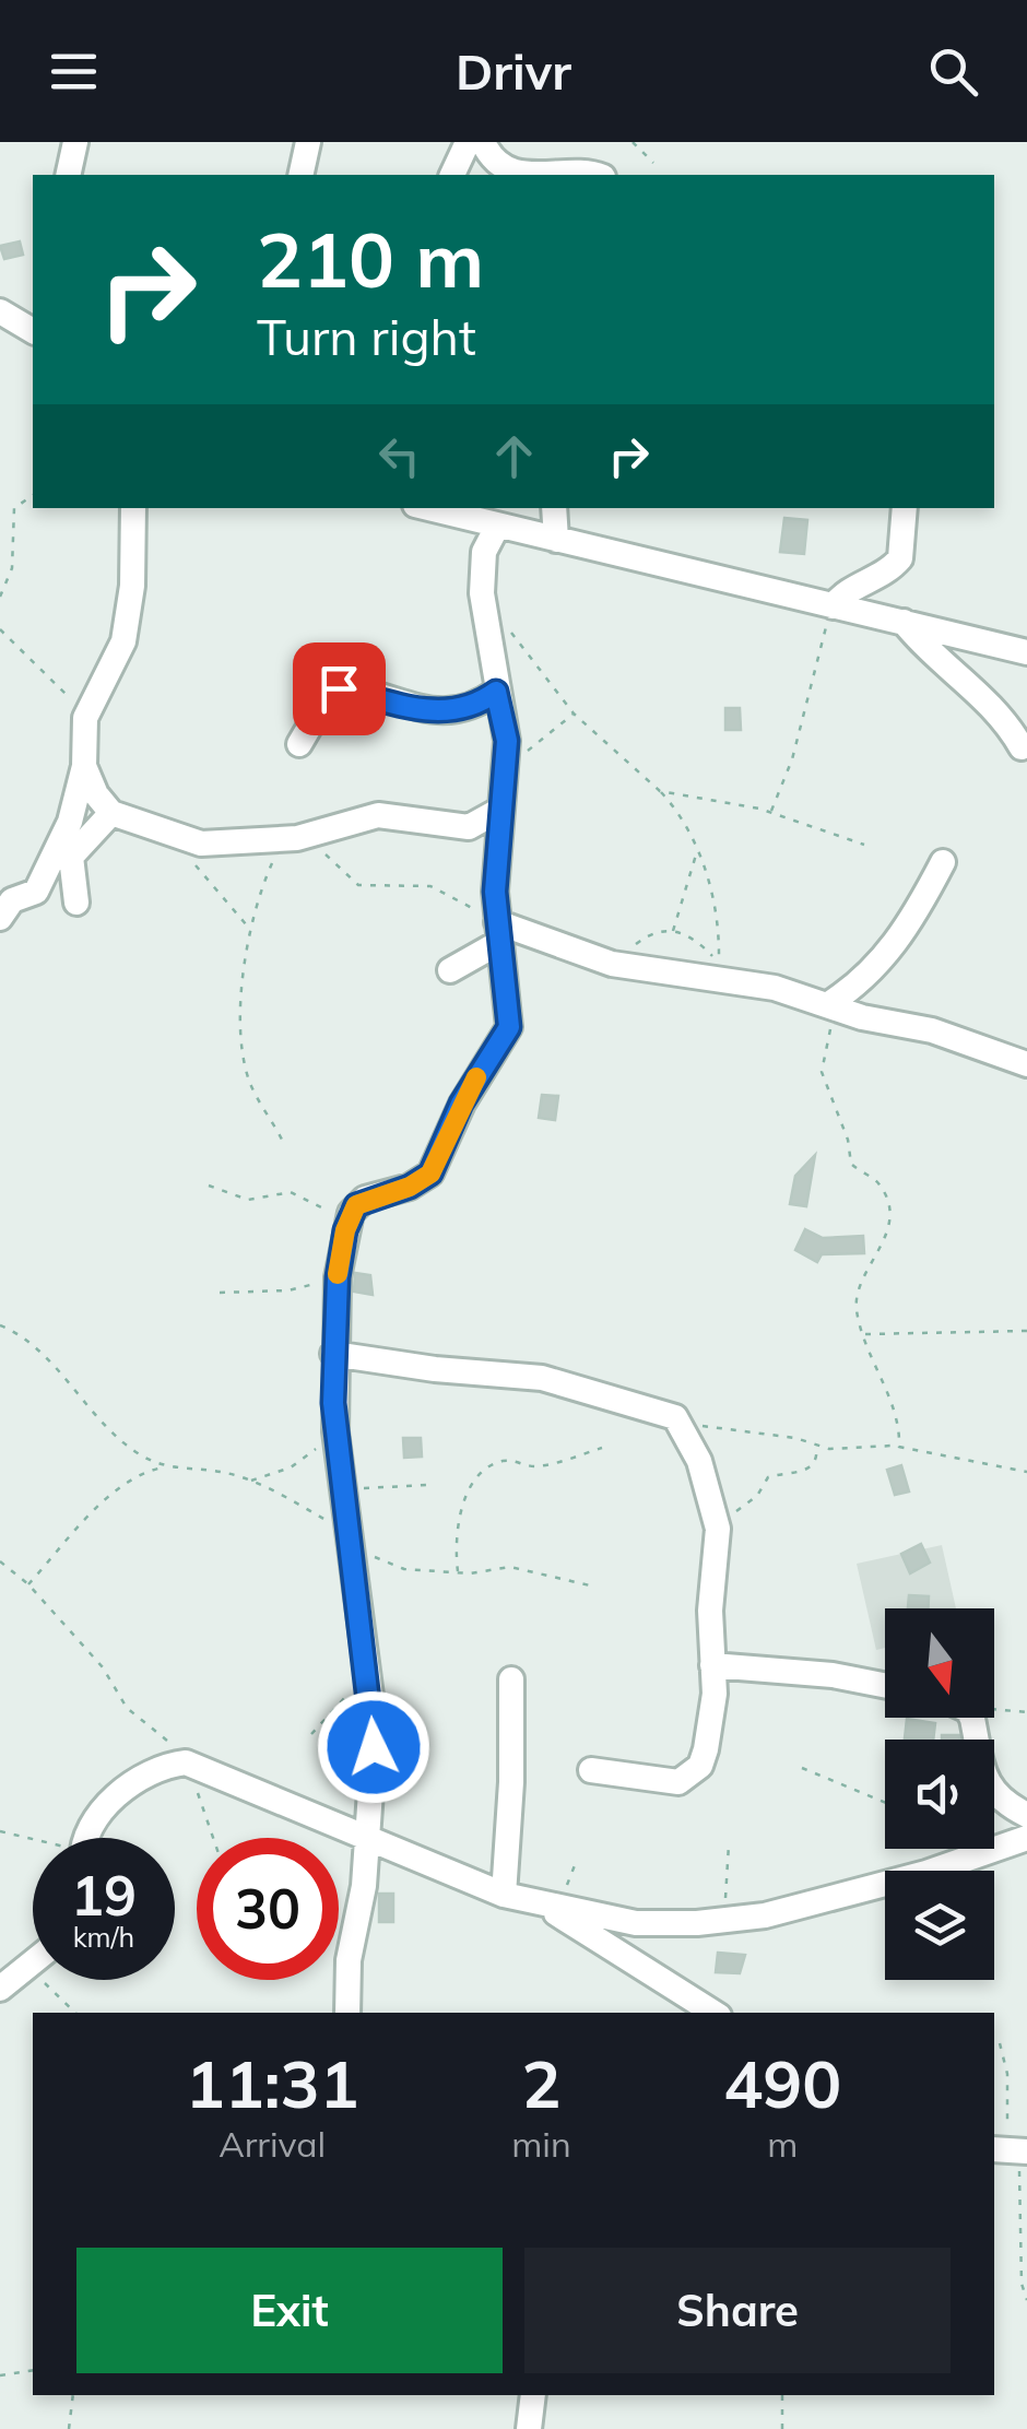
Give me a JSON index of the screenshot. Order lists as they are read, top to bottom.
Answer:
{
  "north": "bottom",
  "page": {
    "header": "Drivr",
    "turn": ["210 m", "Turn right"],
    "speed": "19 km/h",
    "limit": "30",
    "eta": [
      "11:31",
      "Arrival",
      "2",
      "min",
      "490",
      "m"
    ],
    "buttons": ["Exit", "Share"]
  }
}
